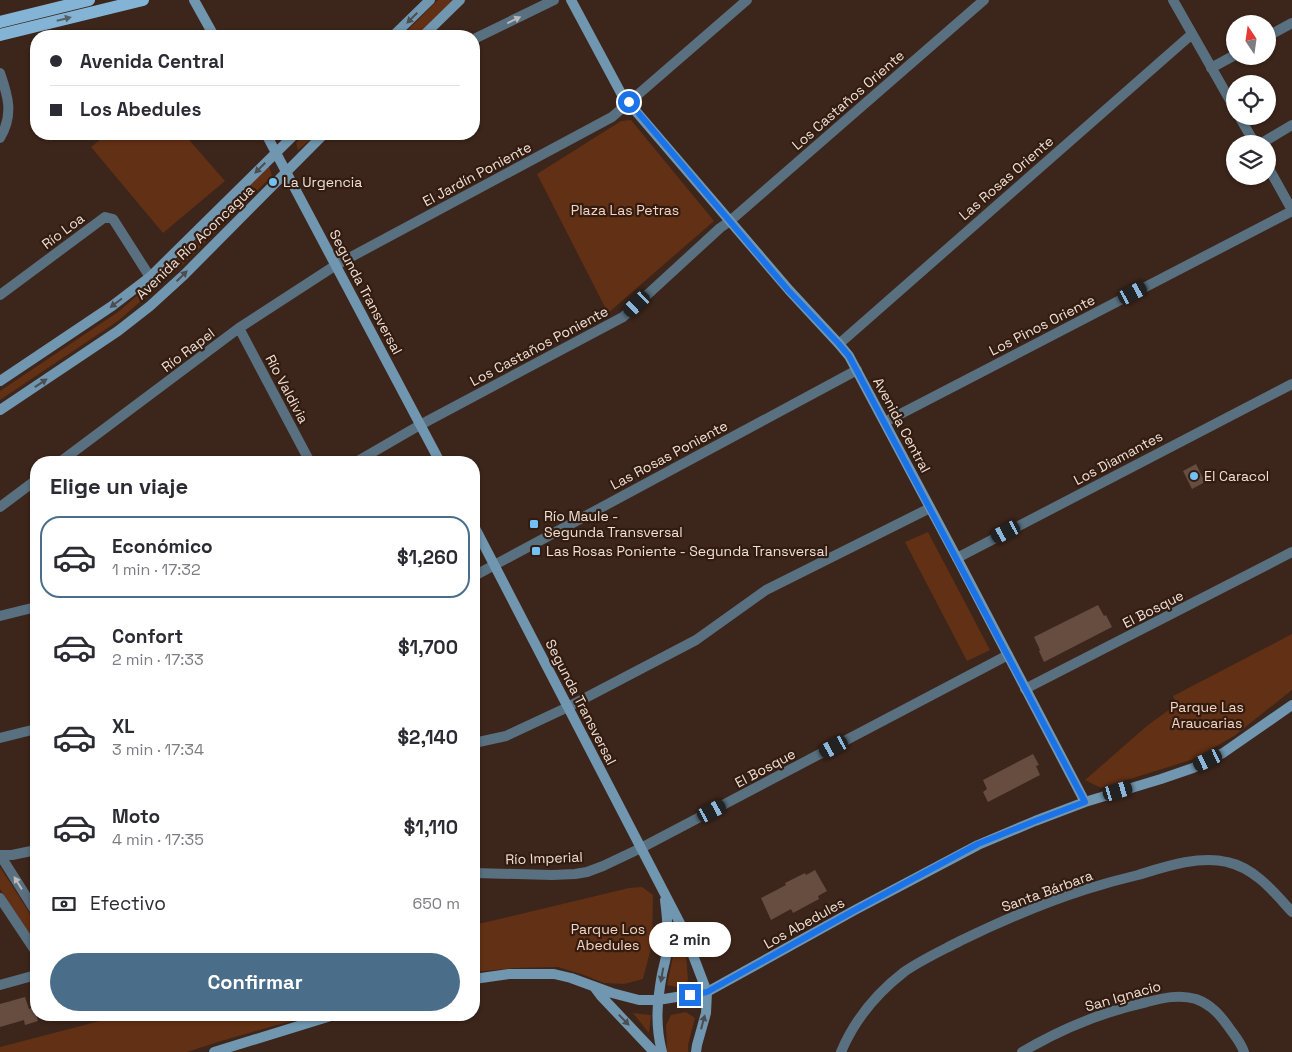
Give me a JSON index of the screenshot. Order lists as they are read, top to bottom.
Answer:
{
  "streets": {
    "street": [
      "Los Castaños Oriente",
      "El Jardín Poniente",
      "Las Rosas Oriente",
      "Río Loa",
      "Avenida Río Aconcagua",
      "Segunda Transversal",
      "Los Pinos Oriente",
      "Los Castaños Poniente",
      "Río Rapel",
      "Río Valdivia",
      "Avenida Central",
      "Las Rosas Poniente",
      "Los Diamantes",
      "El Bosque",
      "Río Imperial",
      "Santa Bárbara",
      "Los Abedules",
      "San Ignacio"
    ]
  },
  "crossings": [
    ["Los Castaños Oriente", "Los Castaños Poniente"],
    ["Los Castaños Oriente", "Avenida Central"],
    ["El Jardín Poniente", "Segunda Transversal"],
    ["El Jardín Poniente", "Río Rapel"],
    ["El Jardín Poniente", "Avenida Central"],
    ["Las Rosas Oriente", "Avenida Central"],
    ["Río Loa", "Avenida Río Aconcagua"],
    ["Avenida Río Aconcagua", "Segunda Transversal"],
    ["Segunda Transversal", "Los Castaños Poniente"],
    ["Segunda Transversal", "Río Rapel"],
    ["Segunda Transversal", "Las Rosas Poniente"],
    ["Segunda Transversal", "El Bosque"],
    ["Segunda Transversal", "Río Imperial"],
    ["Segunda Transversal", "Los Abedules"],
    ["Los Pinos Oriente", "Avenida Central"],
    ["Los Castaños Poniente", "Avenida Central"],
    ["Río Rapel", "Río Valdivia"],
    ["Avenida Central", "Las Rosas Poniente"],
    ["Avenida Central", "Los Diamantes"],
    ["Avenida Central", "El Bosque"],
    ["Avenida Central", "Los Abedules"],
    ["El Bosque", "Río Imperial"]
  ],
  "parks": ["Plaza Las Petras", "Parque Las Araucarias", "Parque Los Abedules"],
  "places": {
    "other": ["La Urgencia", "El Caracol"],
    "transit": ["Río Maule - Segunda Transversal", "Las Rosas Poniente - Segunda Transversal"]
  },
  "north": "top",
  "page": {
    "banner": ["Avenida Central", "Los Abedules"],
    "heading": "Elige un viaje",
    "list": [
      {
        "name": "Económico",
        "note": "1 min · 17:32",
        "value": "$1,260"
      },
      {
        "name": "Confort",
        "note": "2 min · 17:33",
        "value": "$1,700"
      },
      {
        "name": "XL",
        "note": "3 min · 17:34",
        "value": "$2,140"
      },
      {
        "name": "Moto",
        "note": "4 min · 17:35",
        "value": "$1,110"
      }
    ],
    "pay": ["Efectivo", "650 m"],
    "bubble": "2 min",
    "buttons": "Confirmar"
  }
}
